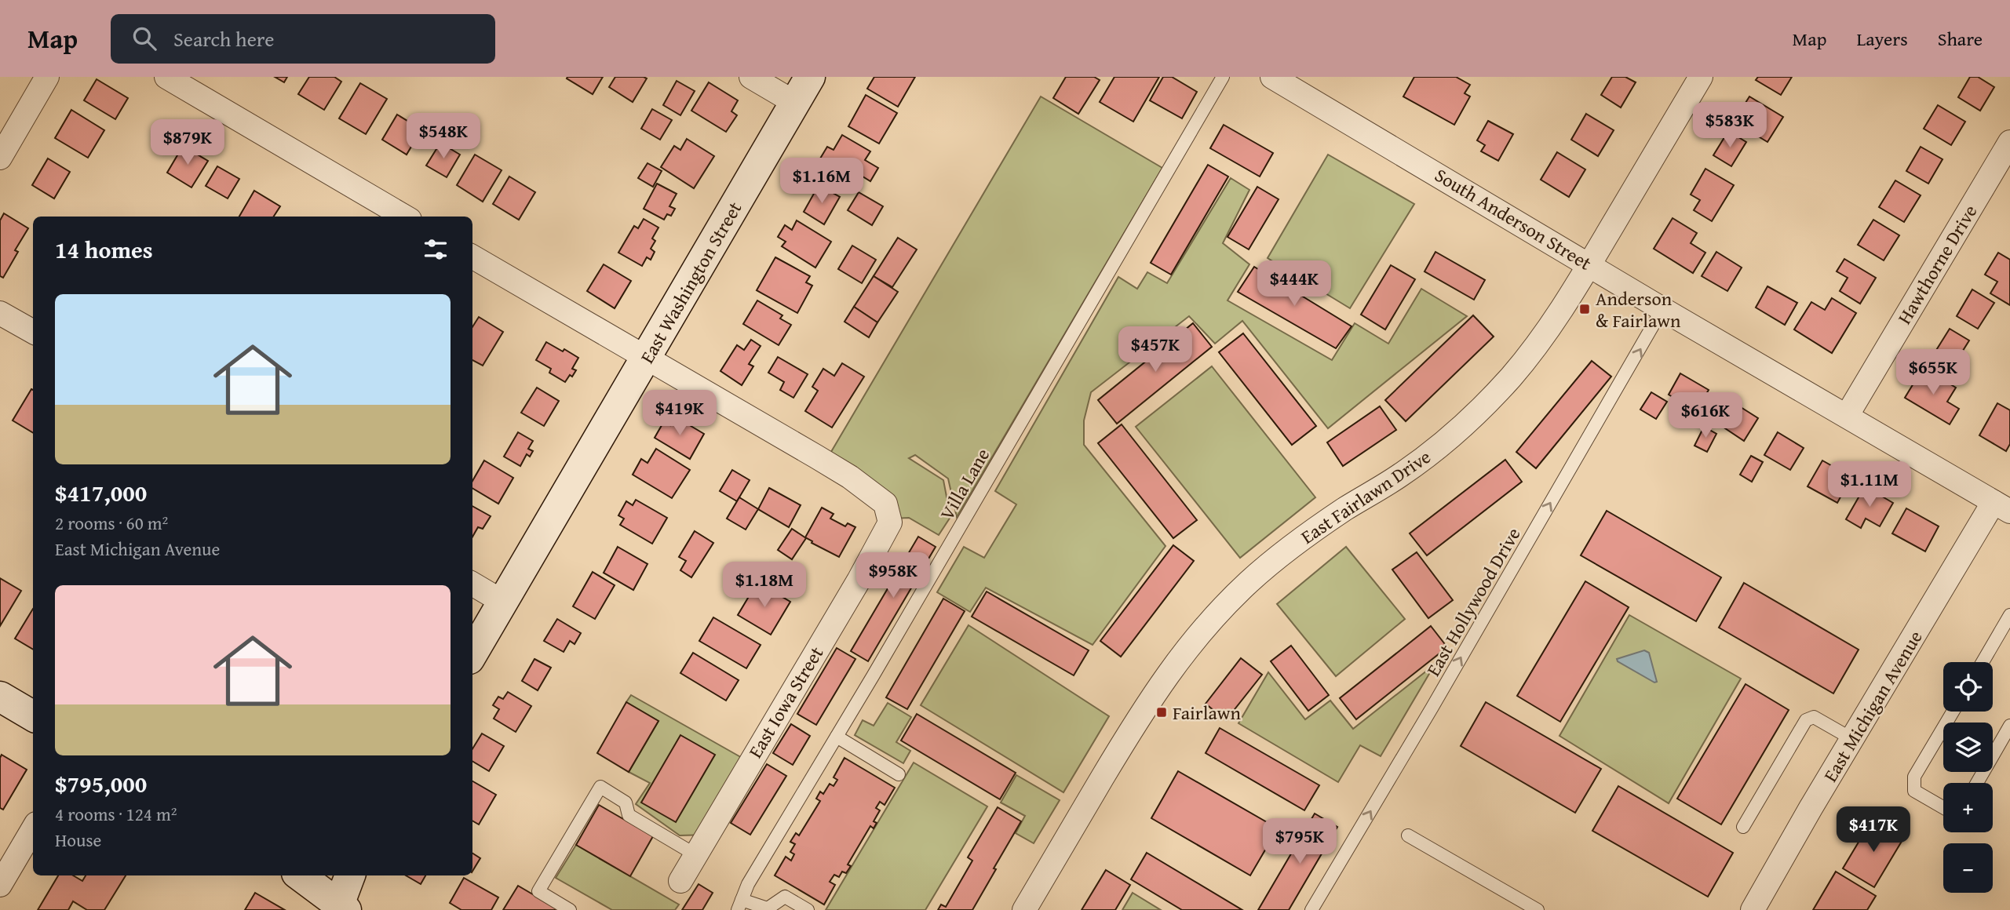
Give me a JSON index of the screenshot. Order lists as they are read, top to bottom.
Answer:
{
  "streets": {
    "main road": ["East Washington Street"],
    "street": [
      "South Anderson Street",
      "Hawthorne Drive",
      "East Fairlawn Drive",
      "East Iowa Street",
      "East Michigan Avenue"
    ],
    "lane": ["Villa Lane", "East Hollywood Drive"]
  },
  "crossings": [
    ["South Anderson Street", "Hawthorne Drive"],
    ["South Anderson Street", "East Fairlawn Drive"],
    ["South Anderson Street", "East Hollywood Drive"],
    ["South Anderson Street", "East Michigan Avenue"],
    ["East Washington Street", "East Iowa Street"]
  ],
  "one_way": ["East Hollywood Drive"],
  "places": {
    "transit": ["Anderson & Fairlawn", "Fairlawn"]
  },
  "page": {
    "header": "Map",
    "search": "Search here",
    "nav": ["Map", "Layers", "Share"],
    "price": [
      "$583K",
      "$548K",
      "$879K",
      "$1.16M",
      "$444K",
      "$457K",
      "$655K",
      "$419K",
      "$616K",
      "$1.11M",
      "$958K",
      "$1.18M",
      "$417K",
      "$795K"
    ],
    "heading": "14 homes",
    "list": [
      {
        "name": "$417,000",
        "note": "2 rooms · 60 m² · East Michigan Avenue"
      },
      {
        "name": "$795,000",
        "note": "4 rooms · 124 m² · House"
      }
    ],
    "map_buttons": ["+", "−"]
  }
}
